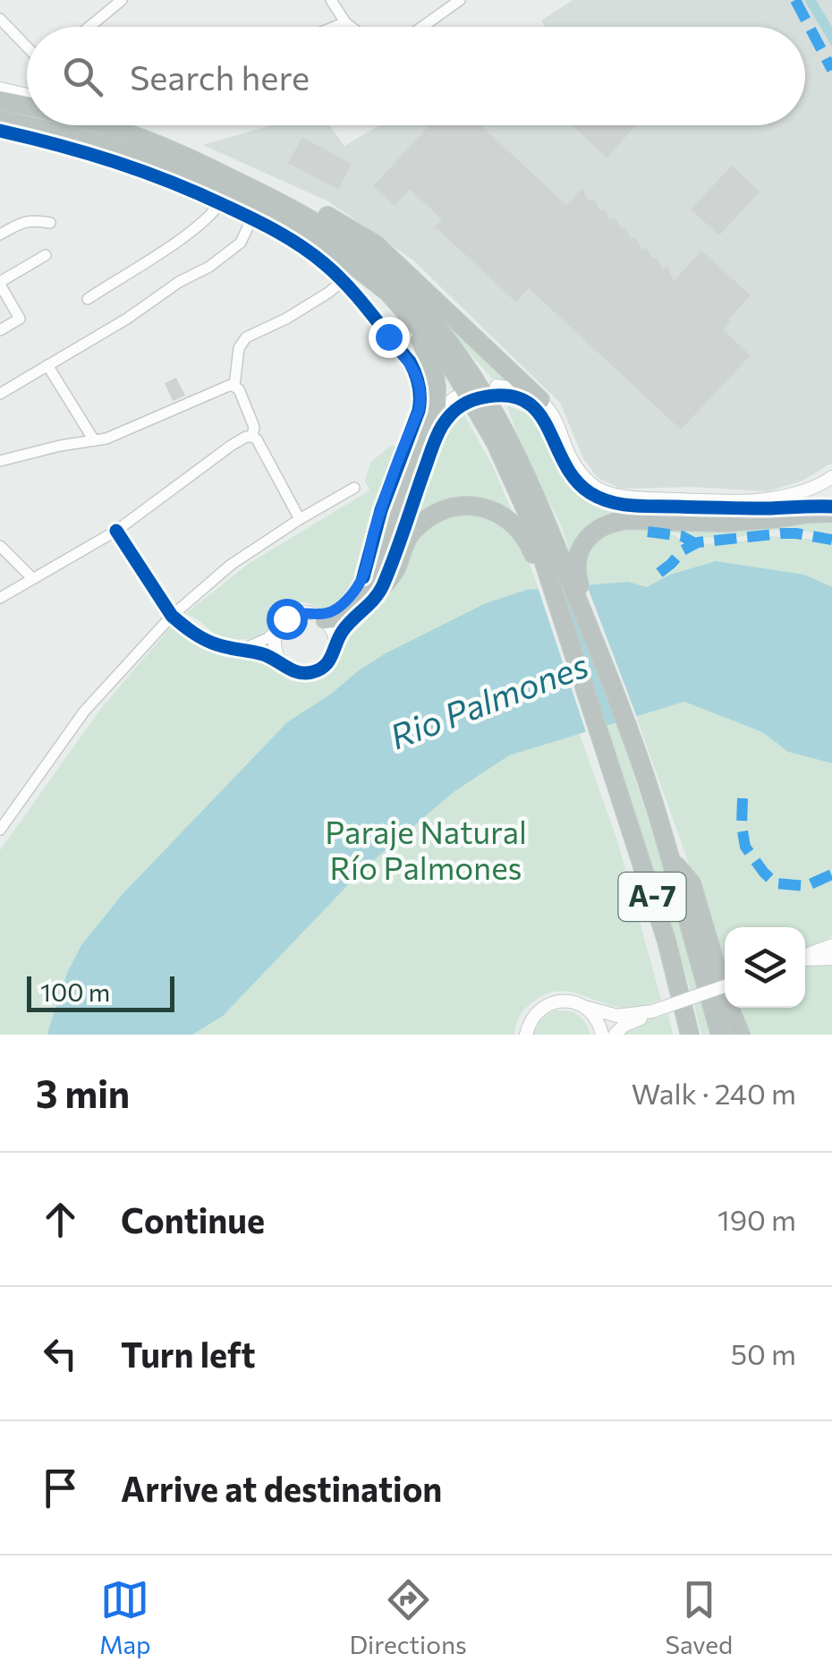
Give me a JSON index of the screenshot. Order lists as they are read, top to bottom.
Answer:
{
  "streets": {
    "highway": ["A-7"]
  },
  "water": ["Rio Palmones"],
  "parks": ["Paraje Natural Río Palmones"],
  "scale_bar": "100 m",
  "page": {
    "search": "Search here",
    "scale": "100 m",
    "heading": ["3 min", "Walk · 240 m"],
    "list": [
      ["Continue", "190 m"],
      ["Turn left", "50 m"],
      "Arrive at destination"
    ],
    "nav": ["Map", "Directions", "Saved"]
  }
}
